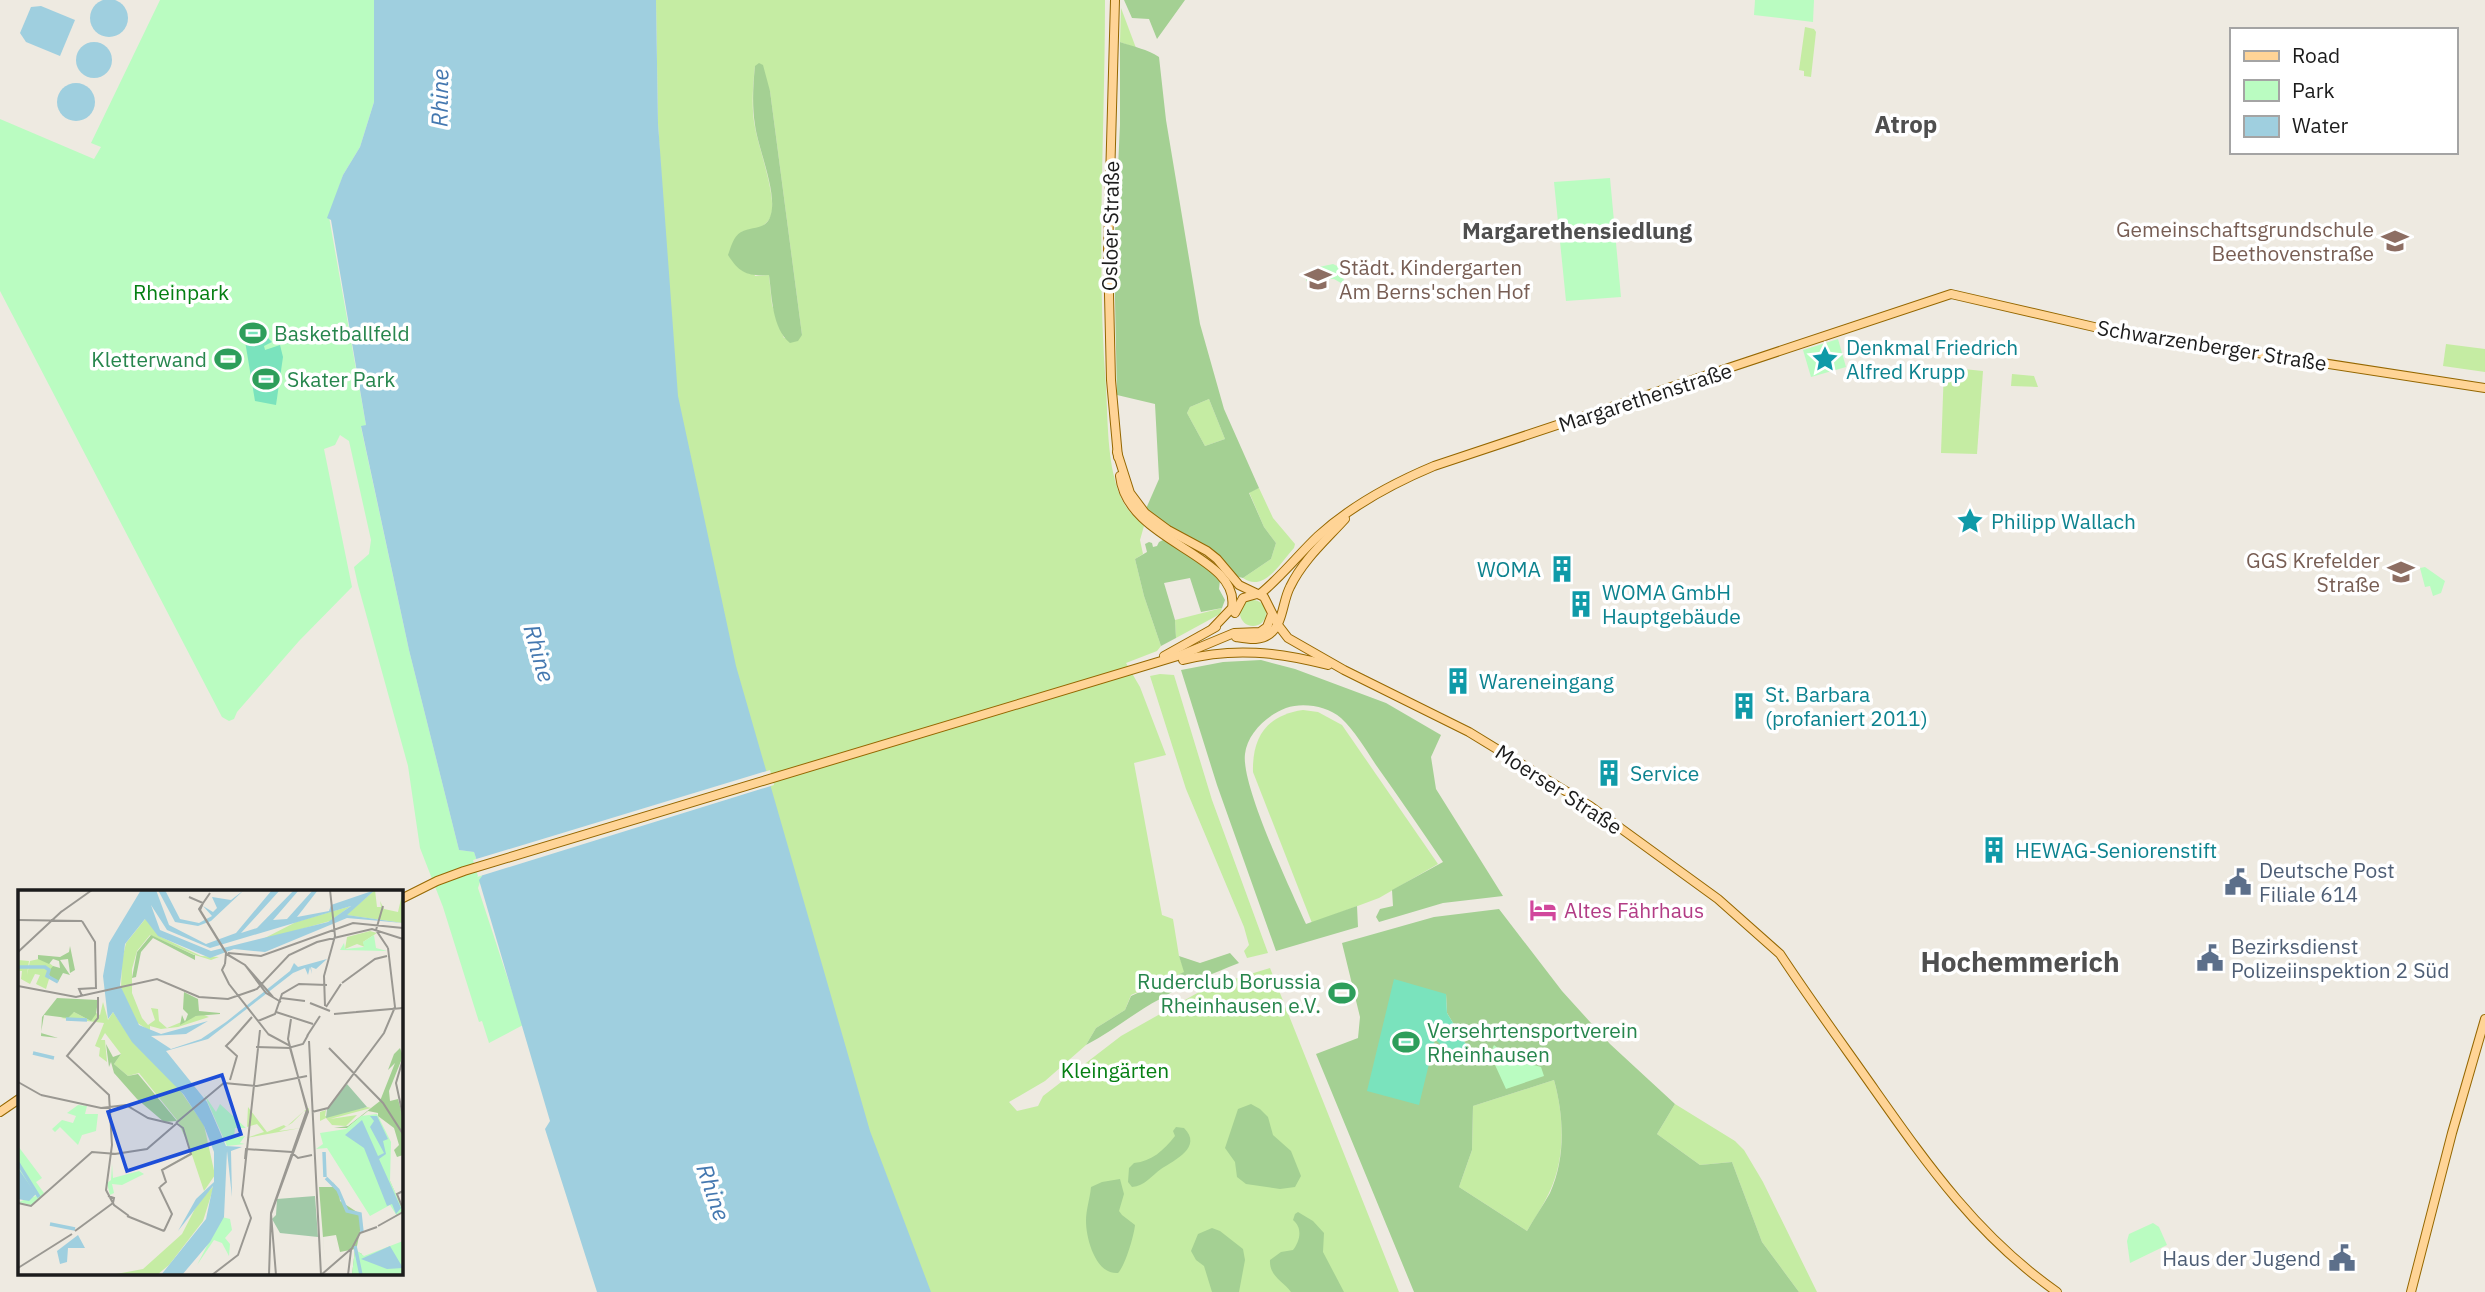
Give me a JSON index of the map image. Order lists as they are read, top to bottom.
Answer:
{
  "streets": {
    "main road": [
      "Osloer Straße",
      "Schwarzenberger Straße",
      "Margarethenstraße",
      "Moerser Straße"
    ]
  },
  "crossings": [
    ["Osloer Straße", "Margarethenstraße"],
    ["Schwarzenberger Straße", "Margarethenstraße"],
    ["Margarethenstraße", "Moerser Straße"]
  ],
  "districts": ["Atrop", "Margarethensiedlung", "Hochemmerich"],
  "water": ["Rhine"],
  "parks": ["Rheinpark", "Kleingärten"],
  "places": {
    "school or university": ["Gemeinschaftsgrundschule Beethovenstraße", "Städt. Kindergarten Am Berns'schen Hof", "GGS Krefelder Straße"],
    "sports": [
      "Basketballfeld",
      "Kletterwand",
      "Skater Park",
      "Ruderclub Borussia Rheinhausen e.V.",
      "Versehrtensportverein Rheinhausen"
    ],
    "place": ["Denkmal Friedrich Alfred Krupp", "Philipp Wallach"],
    "building": [
      "WOMA",
      "WOMA GmbH Hauptgebäude",
      "Wareneingang",
      "St. Barbara (profaniert 2011)",
      "Service",
      "HEWAG-Seniorenstift"
    ],
    "public building": ["Deutsche Post Filiale 614", "Bezirksdienst Polizeiinspektion 2 Süd", "Haus der Jugend"],
    "hotel": ["Altes Fährhaus"]
  },
  "legend": ["Road", "Park", "Water"]
}
